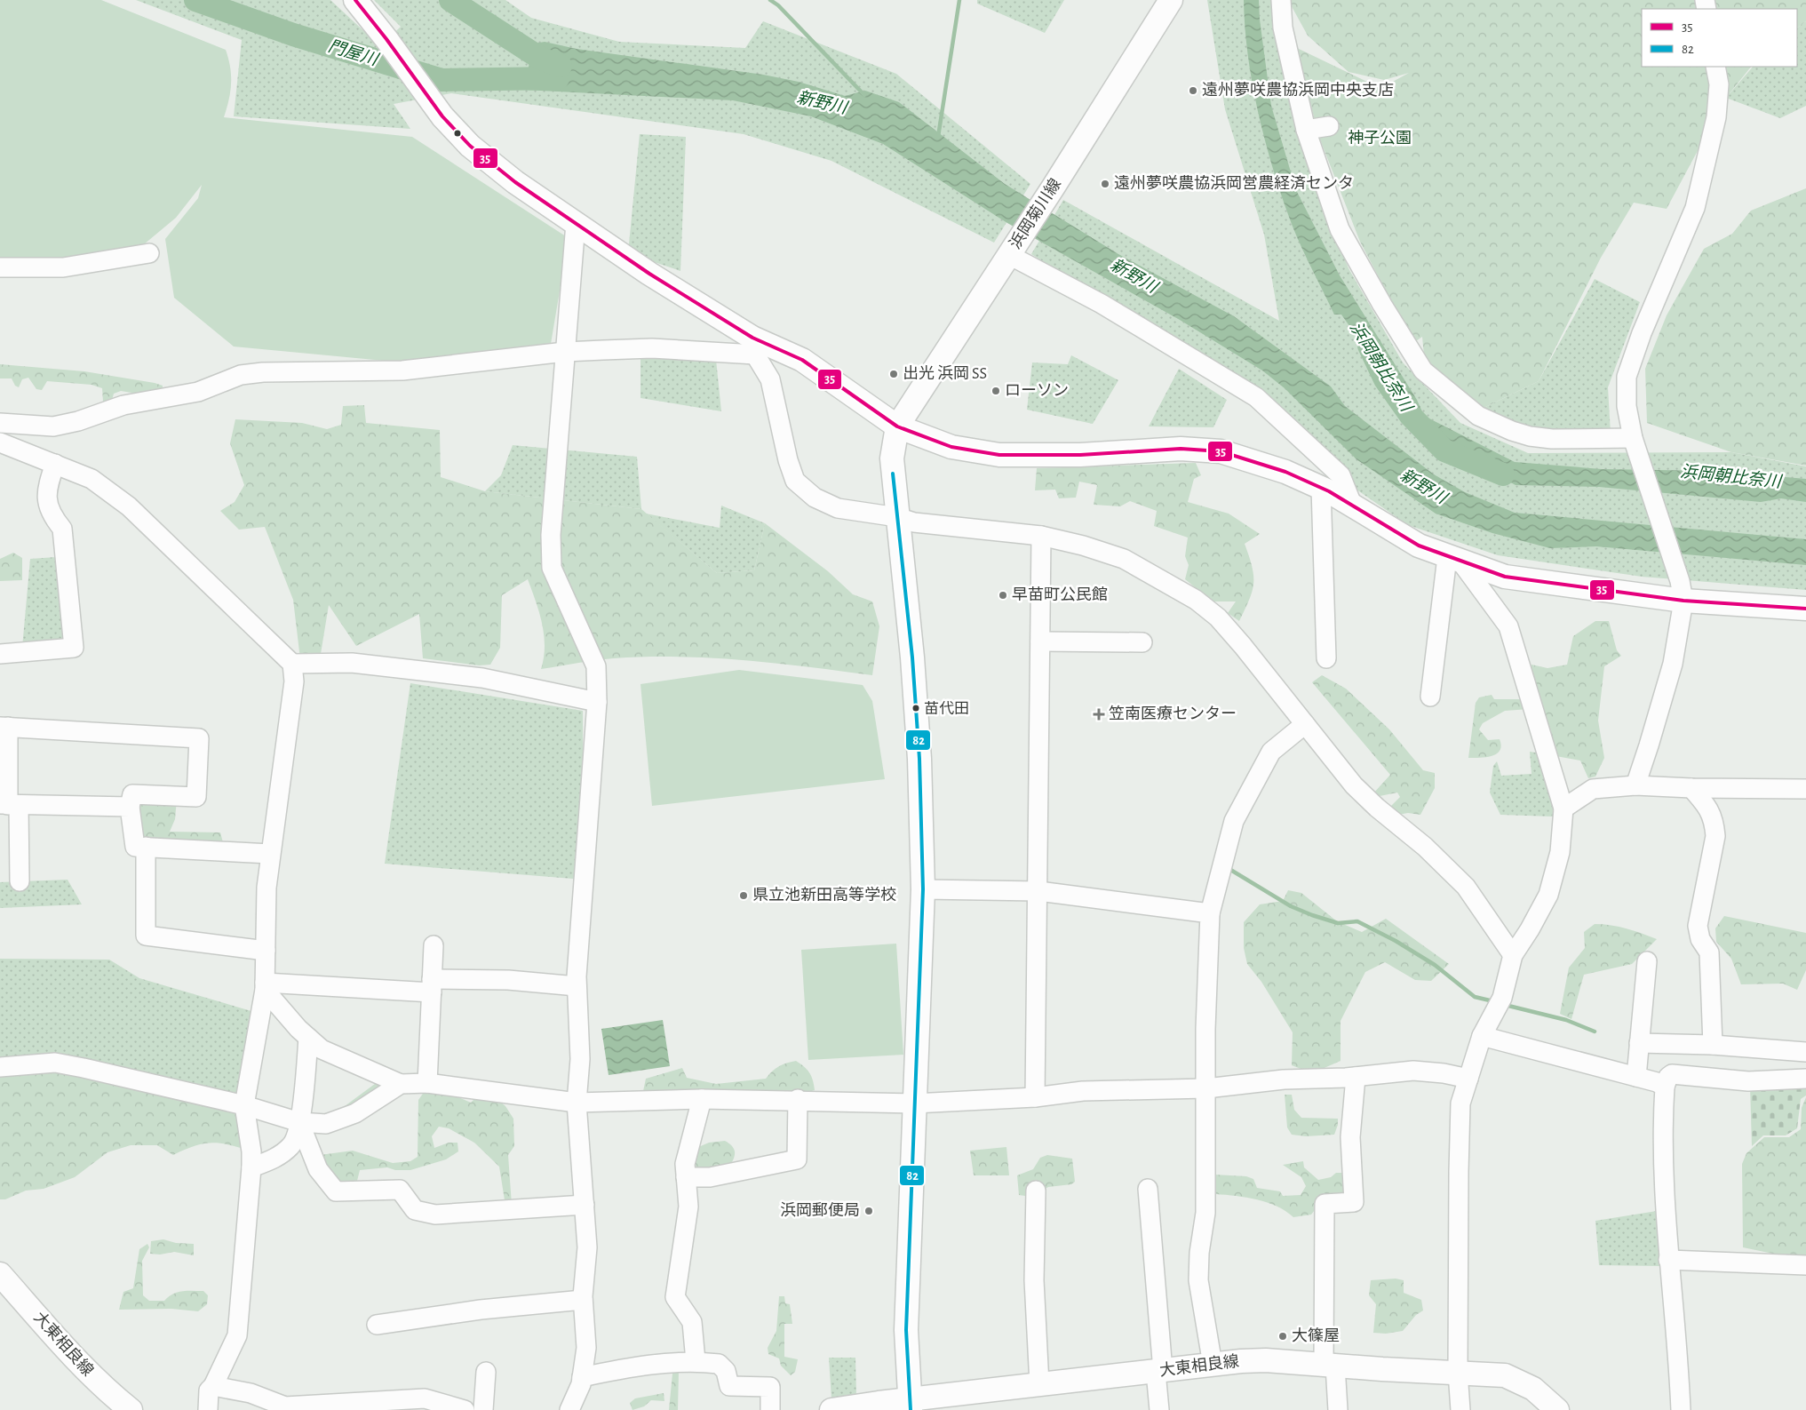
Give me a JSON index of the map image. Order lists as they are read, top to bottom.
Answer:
{
  "streets": {
    "main road": ["浜岡菊川線", "大東相良線"]
  },
  "water": ["門屋川", "新野川", "浜岡朝比奈川"],
  "parks": ["神子公園"],
  "places": {
    "other": [
      "遠州夢咲農協浜岡中央支店",
      "遠州夢咲農協浜岡営農経済センタ",
      "出光 浜岡 SS",
      "ローソン",
      "早苗町公民館",
      "苗代田",
      "県立池新田高等学校",
      "浜岡郵便局",
      "大篠屋"
    ],
    "health": ["笠南医療センター"]
  },
  "lines": ["transit line 35", "transit line 82"],
  "legend": ["35", "82"]
}
